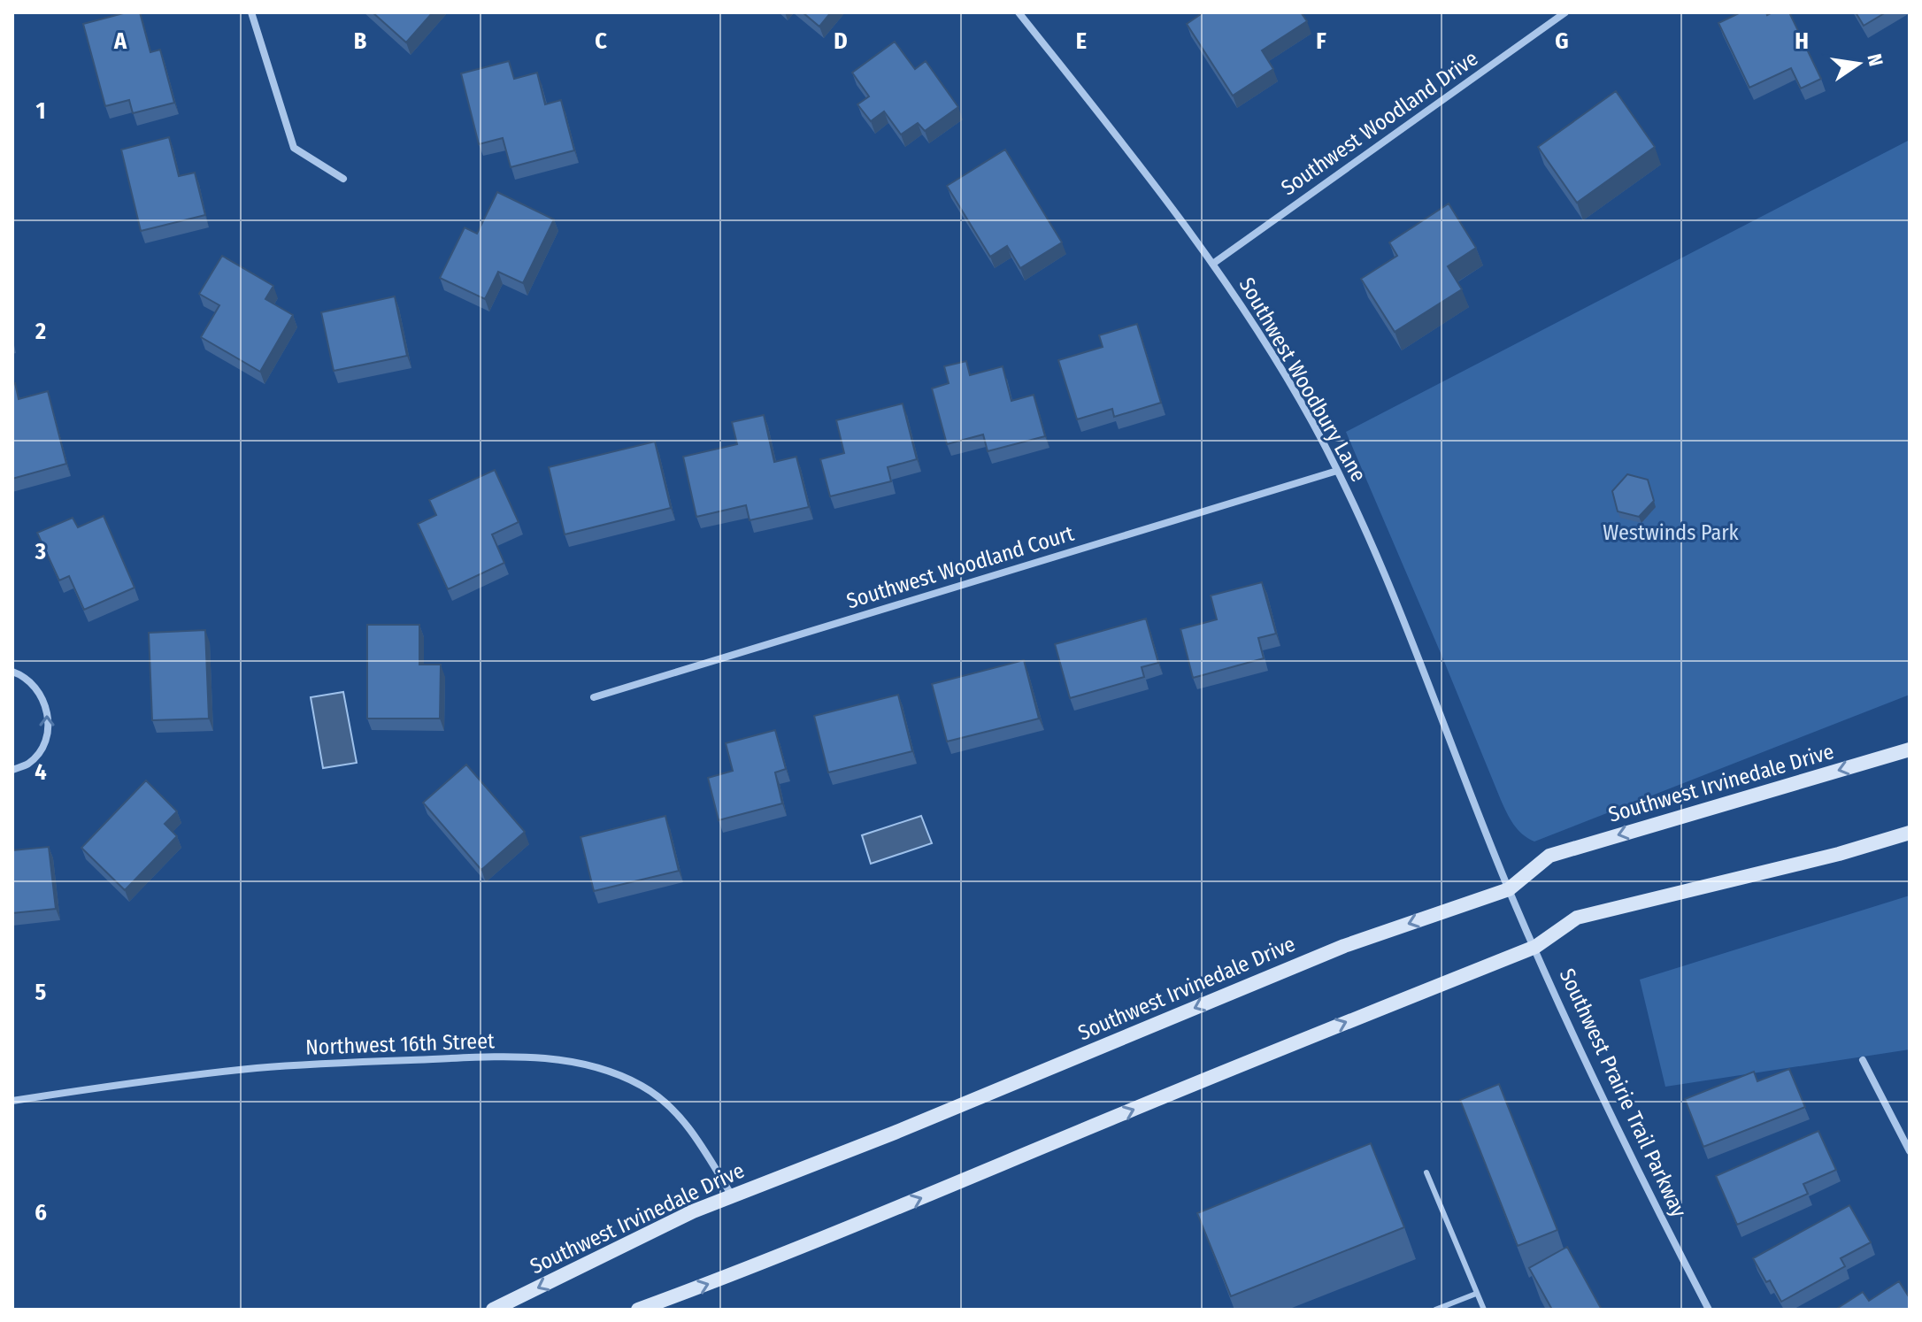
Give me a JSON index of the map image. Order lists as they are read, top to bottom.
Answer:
{
  "streets": {
    "main road": ["Southwest Irvinedale Drive"],
    "street": [
      "Southwest Woodland Drive",
      "Southwest Woodbury Lane",
      "Southwest Woodland Court",
      "Northwest 16th Street",
      "Southwest Prairie Trail Parkway"
    ]
  },
  "crossings": [
    ["Southwest Woodland Drive", "Southwest Woodbury Lane"],
    ["Southwest Woodbury Lane", "Southwest Woodland Court"],
    ["Southwest Woodbury Lane", "Southwest Irvinedale Drive"],
    ["Southwest Woodbury Lane", "Southwest Prairie Trail Parkway"],
    ["Southwest Irvinedale Drive", "Northwest 16th Street"],
    ["Southwest Irvinedale Drive", "Southwest Prairie Trail Parkway"]
  ],
  "parks": ["Westwinds Park"],
  "north": "right",
  "grid": {
    "columns": [
      "A",
      "B",
      "C",
      "D",
      "E",
      "F",
      "G",
      "H"
    ],
    "rows": [
      "1",
      "2",
      "3",
      "4",
      "5",
      "6"
    ]
  }
}
